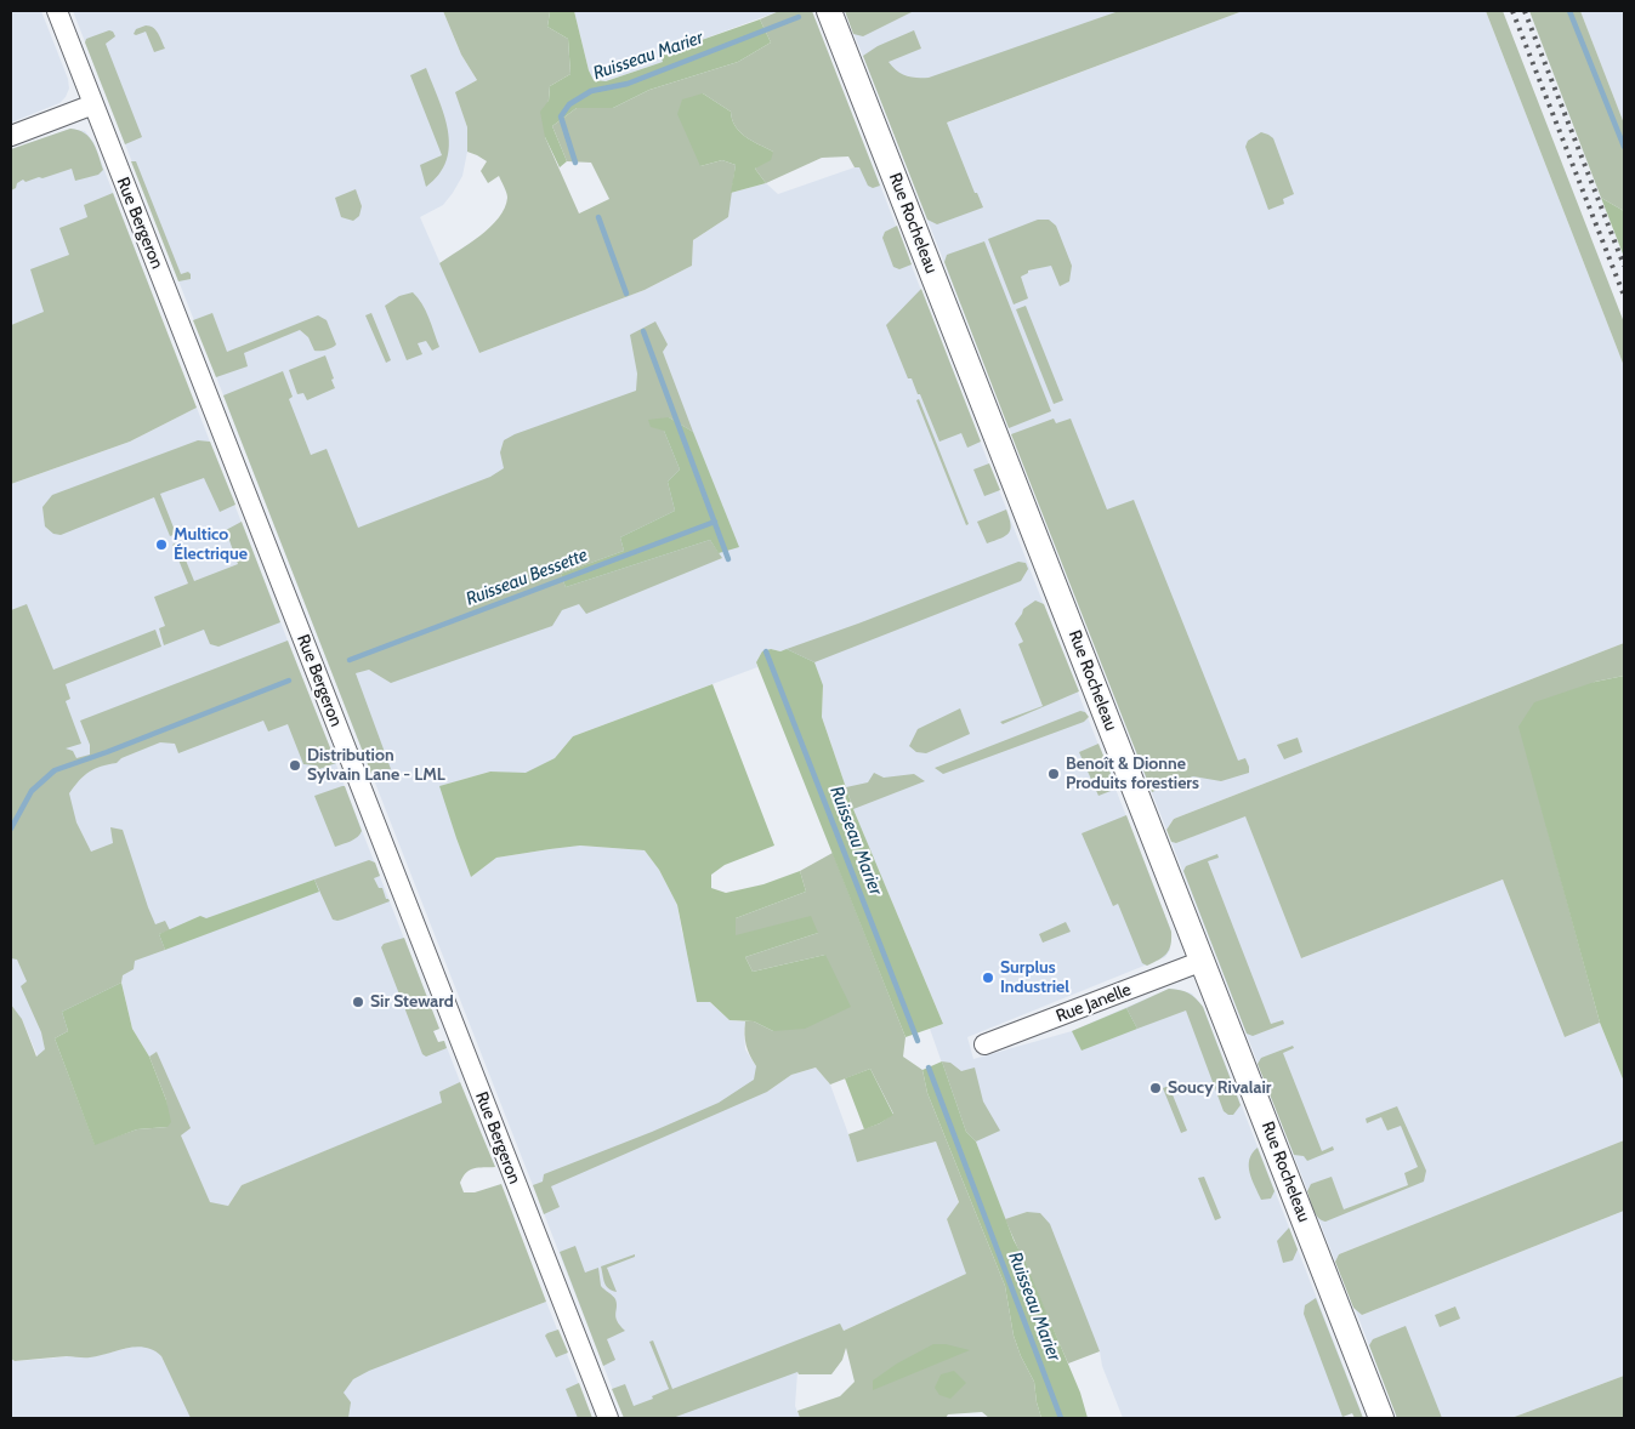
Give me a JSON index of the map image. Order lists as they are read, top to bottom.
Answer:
{
  "streets": {
    "street": ["Rue Bergeron", "Rue Rocheleau", "Rue Janelle"]
  },
  "crossings": [
    ["Rue Rocheleau", "Rue Janelle"]
  ],
  "water": ["Ruisseau Marier", "Ruisseau Bessette"],
  "places": [
    "Multico Électrique",
    "Distribution Sylvain Lane - LML",
    "Benoît & Dionne Produits forestiers",
    "Surplus Industriel",
    "Sir Steward",
    "Soucy Rivalair"
  ]
}
